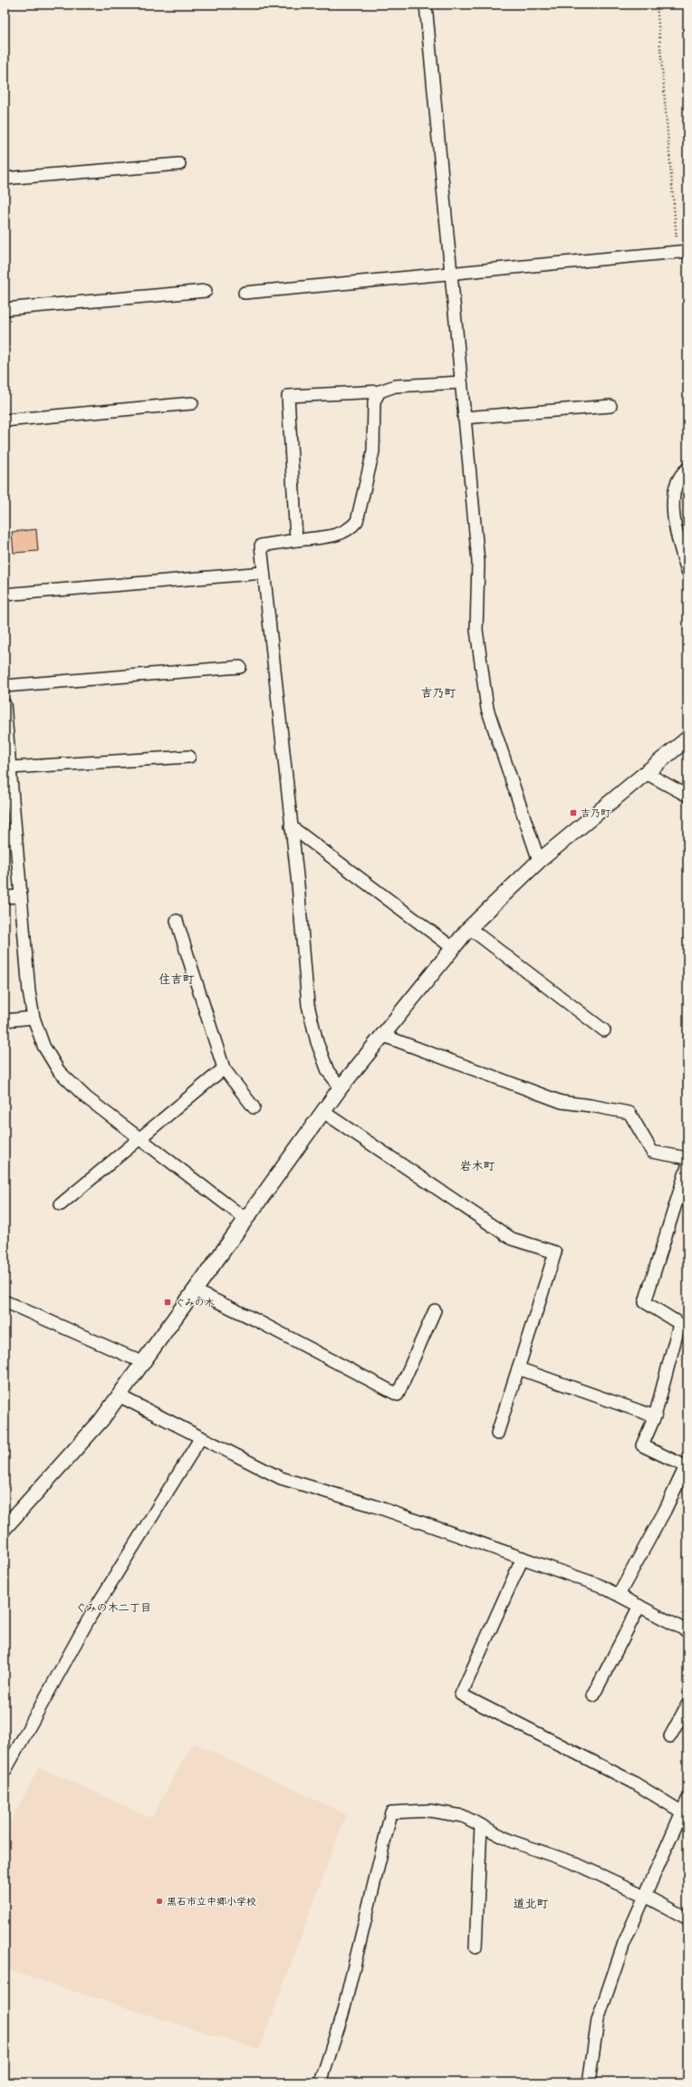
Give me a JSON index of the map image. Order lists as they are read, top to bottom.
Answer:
{
  "districts": [
    "吉乃町",
    "住吉町",
    "岩木町",
    "ぐみの木二丁目",
    "道北町"
  ],
  "places": {
    "transit": ["吉乃町", "ぐみの木"],
    "other": ["黒石市立中郷小学校"]
  }
}
